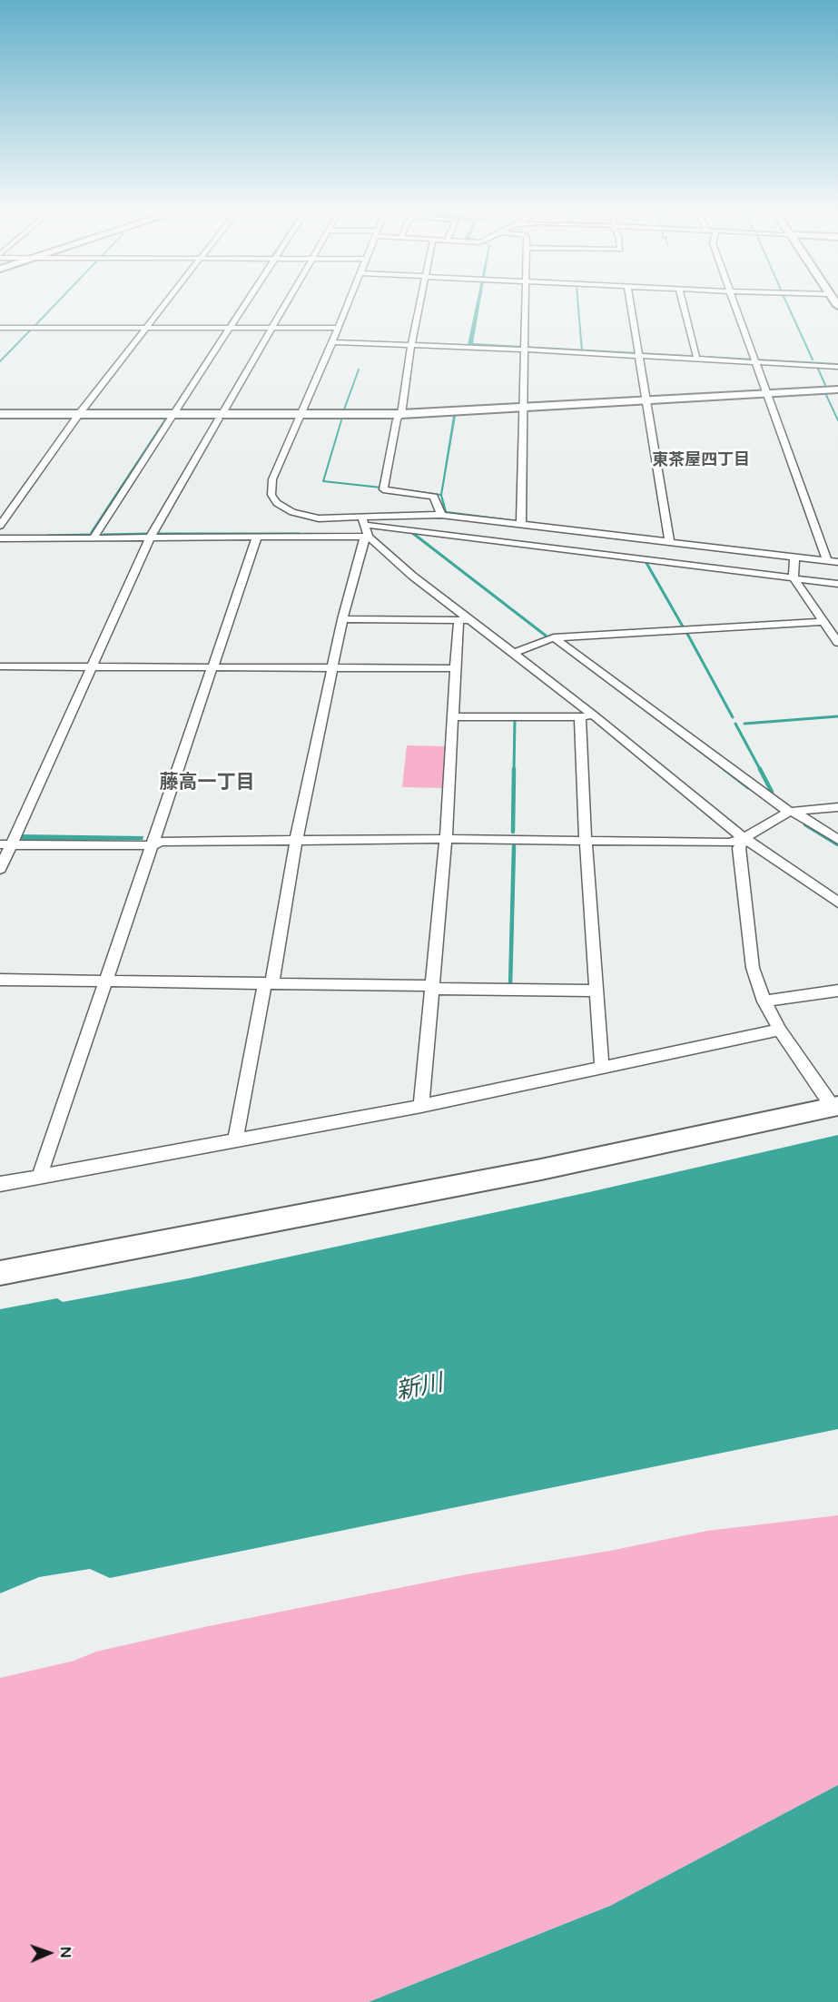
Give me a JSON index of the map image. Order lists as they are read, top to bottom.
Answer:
{
  "districts": ["東茶屋四丁目", "藤高一丁目"],
  "water": ["新川"],
  "north": "right"
}
